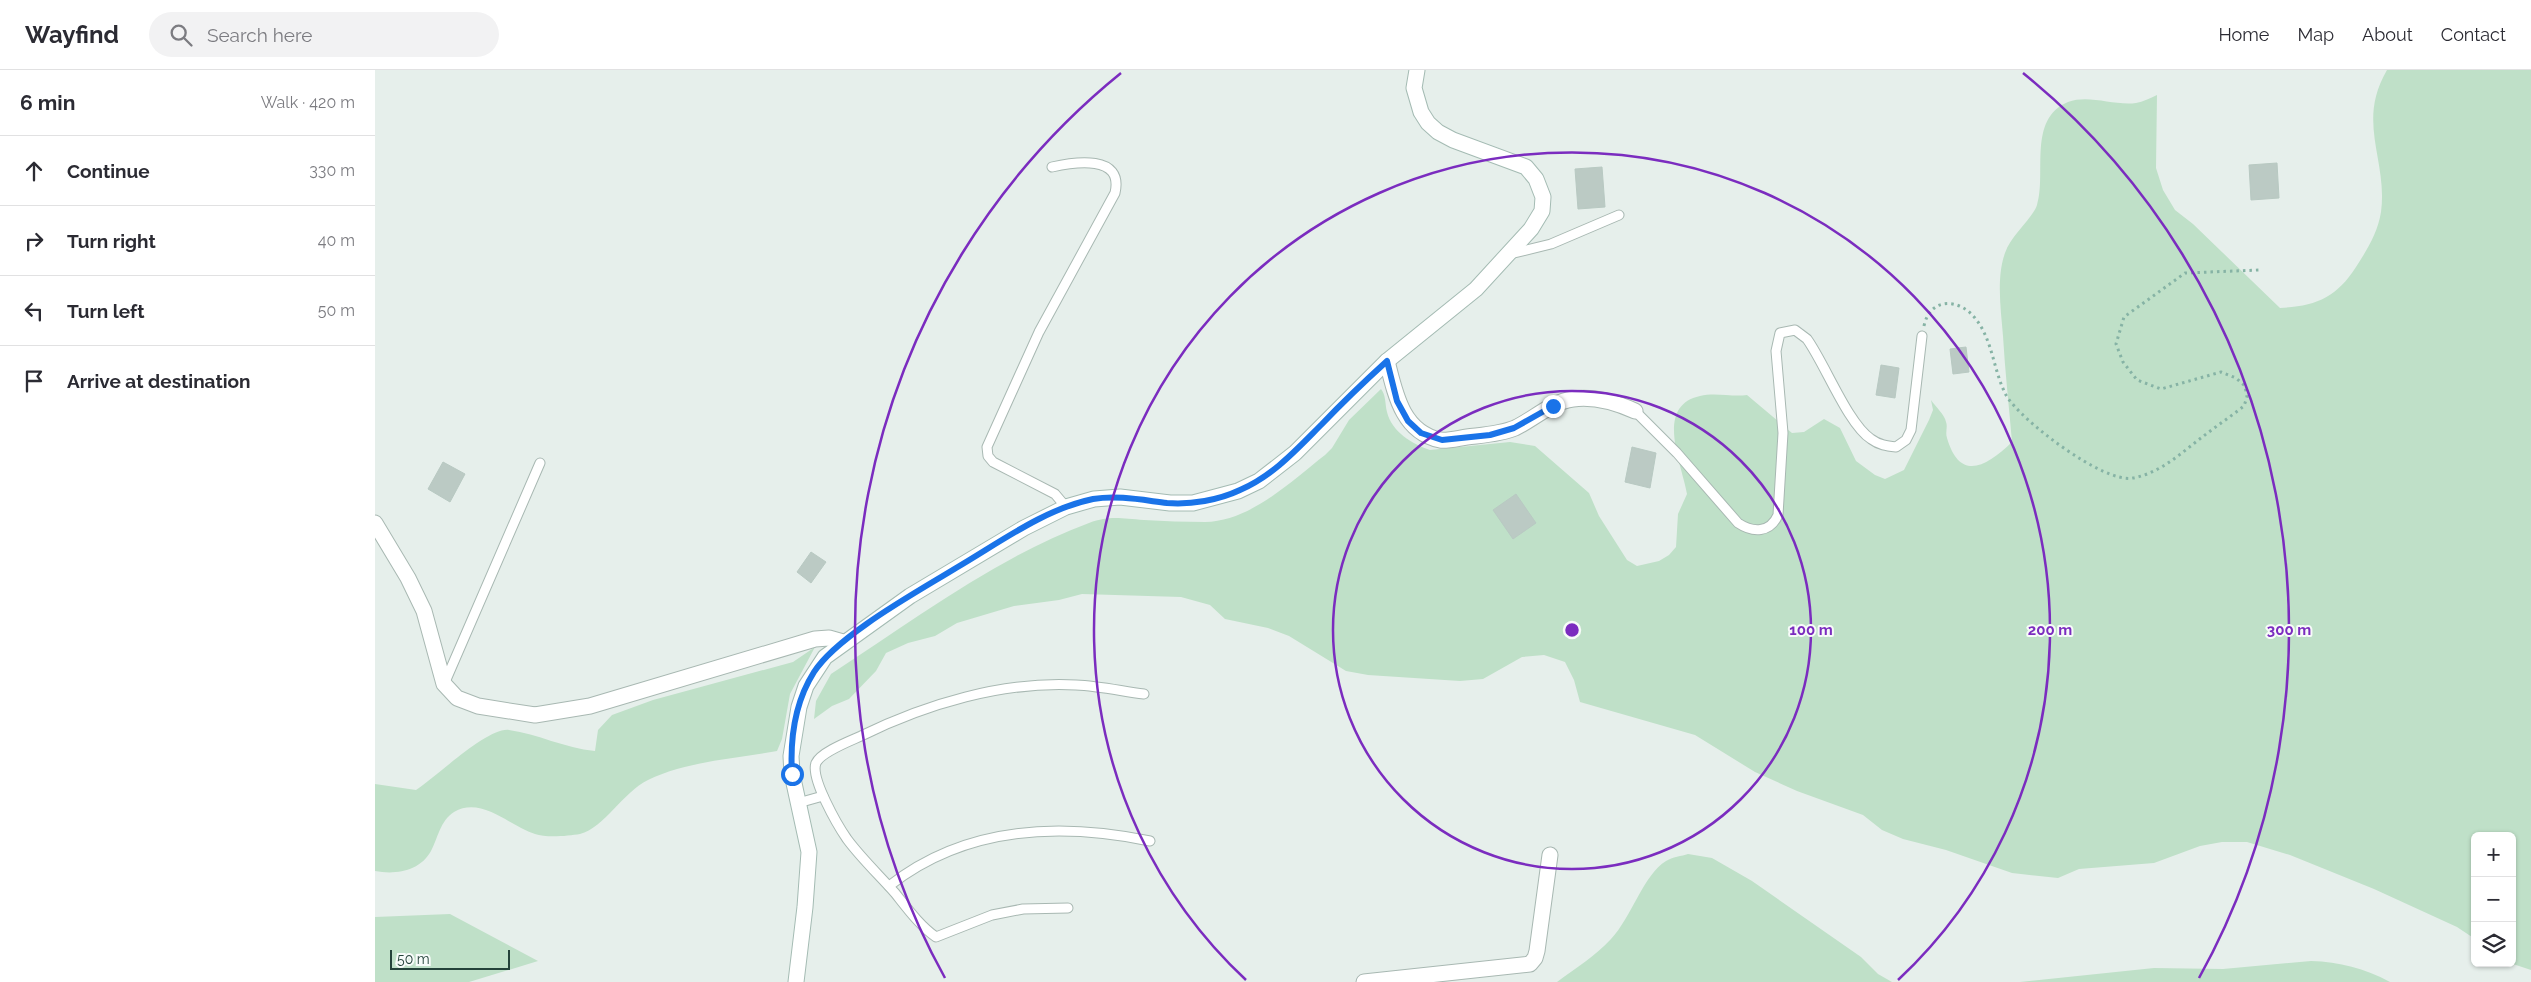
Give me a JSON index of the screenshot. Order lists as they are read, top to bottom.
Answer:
{
  "scale_bar": "50 m",
  "page": {
    "header": "Wayfind",
    "search": "Search here",
    "nav": [
      "Home",
      "Map",
      "About",
      "Contact"
    ],
    "heading": ["6 min", "Walk · 420 m"],
    "list": [
      ["Continue", "330 m"],
      ["Turn right", "40 m"],
      ["Turn left", "50 m"],
      "Arrive at destination"
    ],
    "map_buttons": ["+", "−"],
    "scale": "50 m"
  },
  "rings": ["100 m", "200 m", "300 m"]
}
